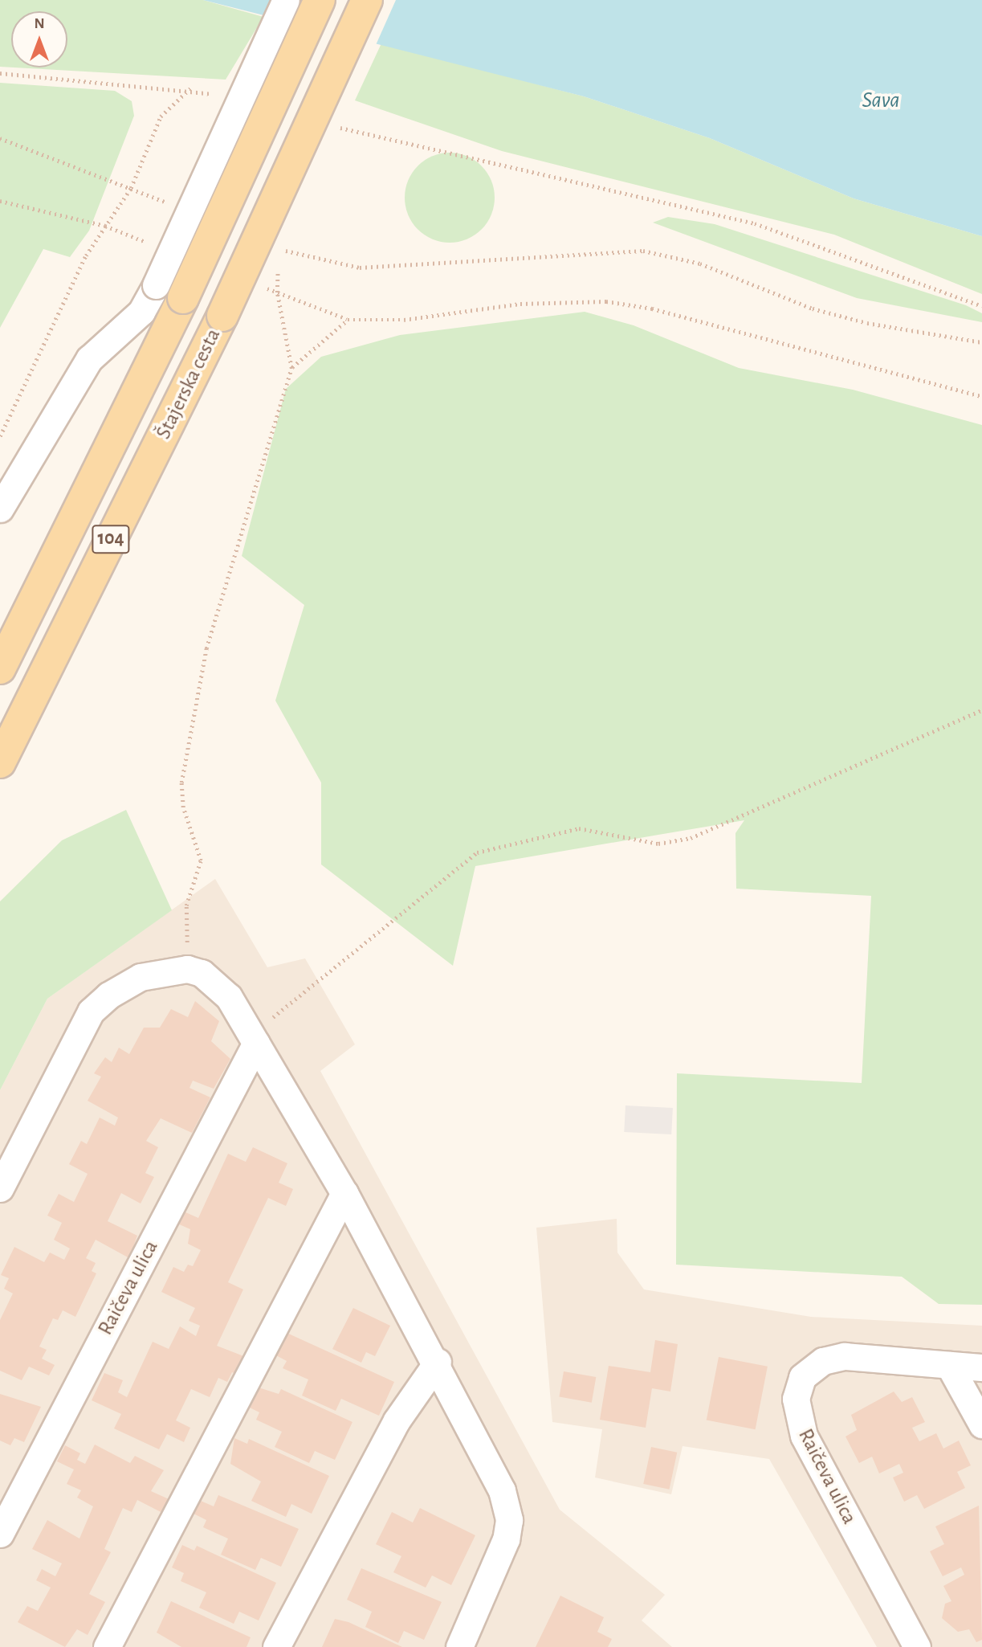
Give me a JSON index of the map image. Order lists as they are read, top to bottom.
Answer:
{
  "streets": {
    "main road": ["Štajerska cesta", "104"],
    "street": ["Raičeva ulica"]
  },
  "water": ["Sava"],
  "north": "top"
}
